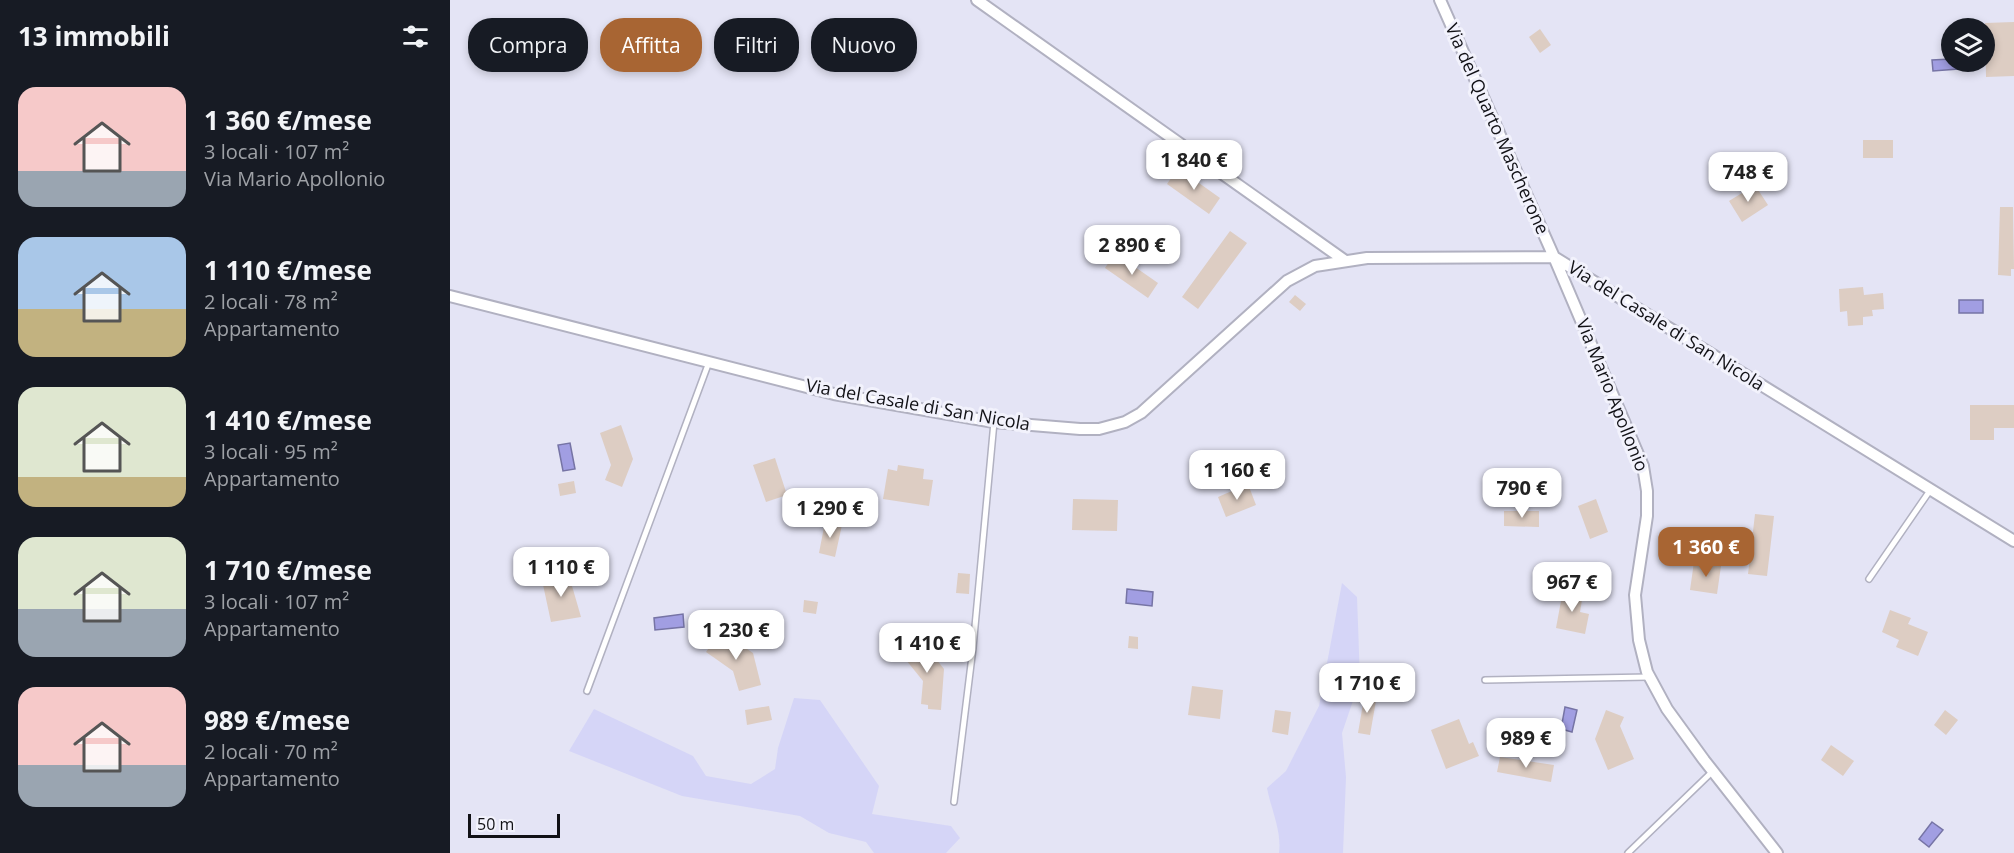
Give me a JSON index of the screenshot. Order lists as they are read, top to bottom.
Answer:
{
  "streets": {
    "street": ["Via del Quarto Mascherone", "Via del Casale di San Nicola", "Via Mario Apollonio"]
  },
  "crossings": [
    ["Via del Quarto Mascherone", "Via del Casale di San Nicola"],
    ["Via del Quarto Mascherone", "Via Mario Apollonio"],
    ["Via del Casale di San Nicola", "Via Mario Apollonio"]
  ],
  "scale_bar": "50 m",
  "page": {
    "heading": "13 immobili",
    "chip": [
      "Compra",
      "Affitta",
      "Filtri",
      "Nuovo"
    ],
    "list": [
      {
        "name": "1 360 €/mese",
        "note": "3 locali · 107 m² · Via Mario Apollonio"
      },
      {
        "name": "1 110 €/mese",
        "note": "2 locali · 78 m² · Appartamento"
      },
      {
        "name": "1 410 €/mese",
        "note": "3 locali · 95 m² · Appartamento"
      },
      {
        "name": "1 710 €/mese",
        "note": "3 locali · 107 m² · Appartamento"
      },
      {
        "name": "989 €/mese",
        "note": "2 locali · 70 m² · Appartamento"
      }
    ],
    "price": [
      "1 840 €",
      "748 €",
      "2 890 €",
      "1 160 €",
      "790 €",
      "1 290 €",
      "1 360 €",
      "1 110 €",
      "967 €",
      "1 230 €",
      "1 410 €",
      "1 710 €",
      "989 €"
    ],
    "scale": "50 m"
  }
}
